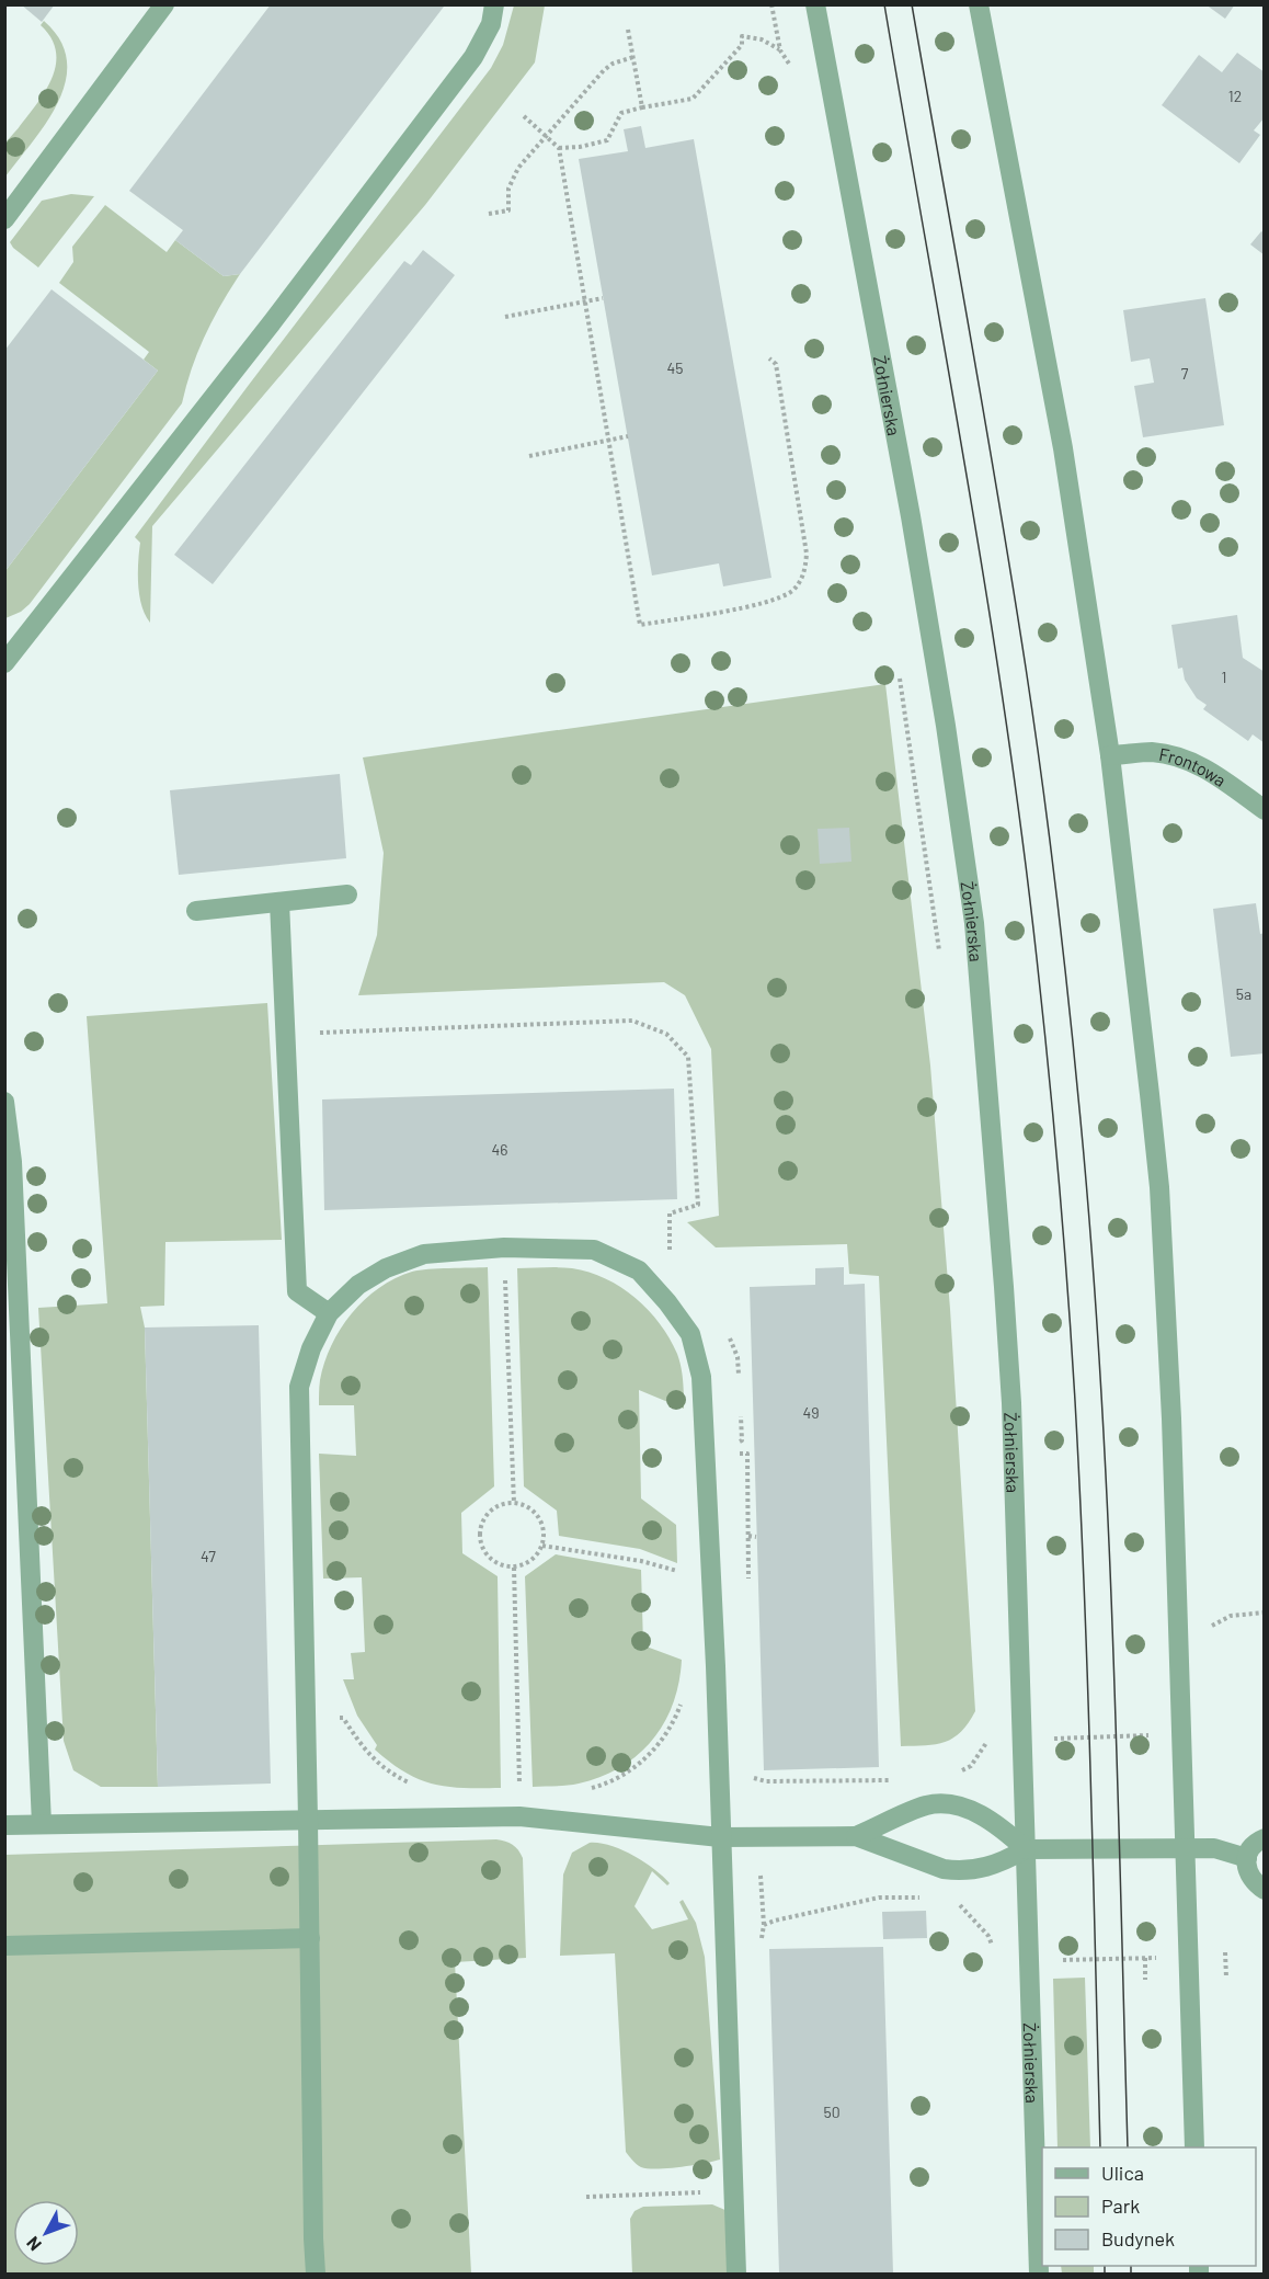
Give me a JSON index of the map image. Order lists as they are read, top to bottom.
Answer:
{
  "streets": {
    "street": ["Żołnierska", "Frontowa"]
  },
  "house_numbers": [
    "12",
    "45",
    "7",
    "1",
    "5a",
    "46",
    "49",
    "47",
    "50"
  ],
  "legend": ["Ulica", "Park", "Budynek"],
  "north": "bottom left"
}
